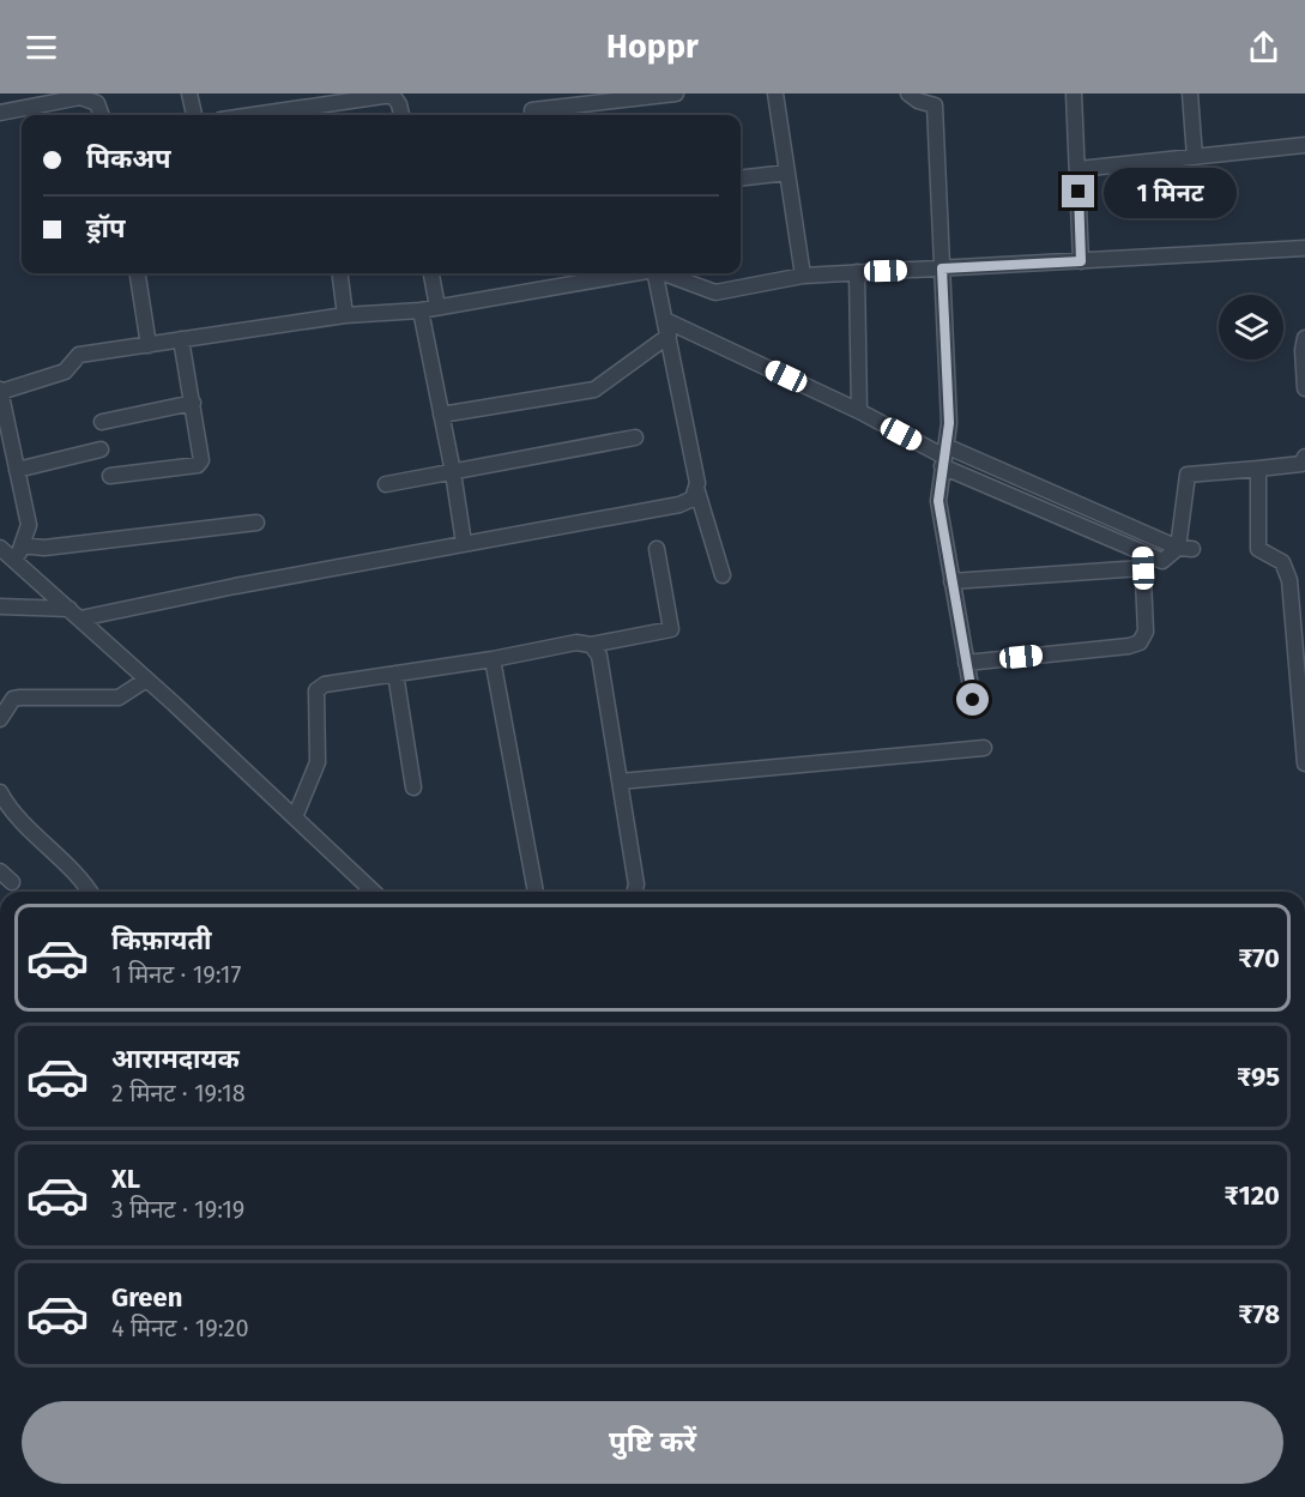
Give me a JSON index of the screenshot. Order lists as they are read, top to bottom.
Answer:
{
  "page": {
    "header": "Hoppr",
    "banner": ["पिकअप", "ड्रॉप"],
    "bubble": "1 मिनट",
    "list": [
      {
        "name": "किफ़ायती",
        "note": "1 मिनट · 19:17",
        "value": "₹70"
      },
      {
        "name": "आरामदायक",
        "note": "2 मिनट · 19:18",
        "value": "₹95"
      },
      {
        "name": "XL",
        "note": "3 मिनट · 19:19",
        "value": "₹120"
      },
      {
        "name": "Green",
        "note": "4 मिनट · 19:20",
        "value": "₹78"
      }
    ],
    "buttons": "पुष्टि करें"
  }
}
